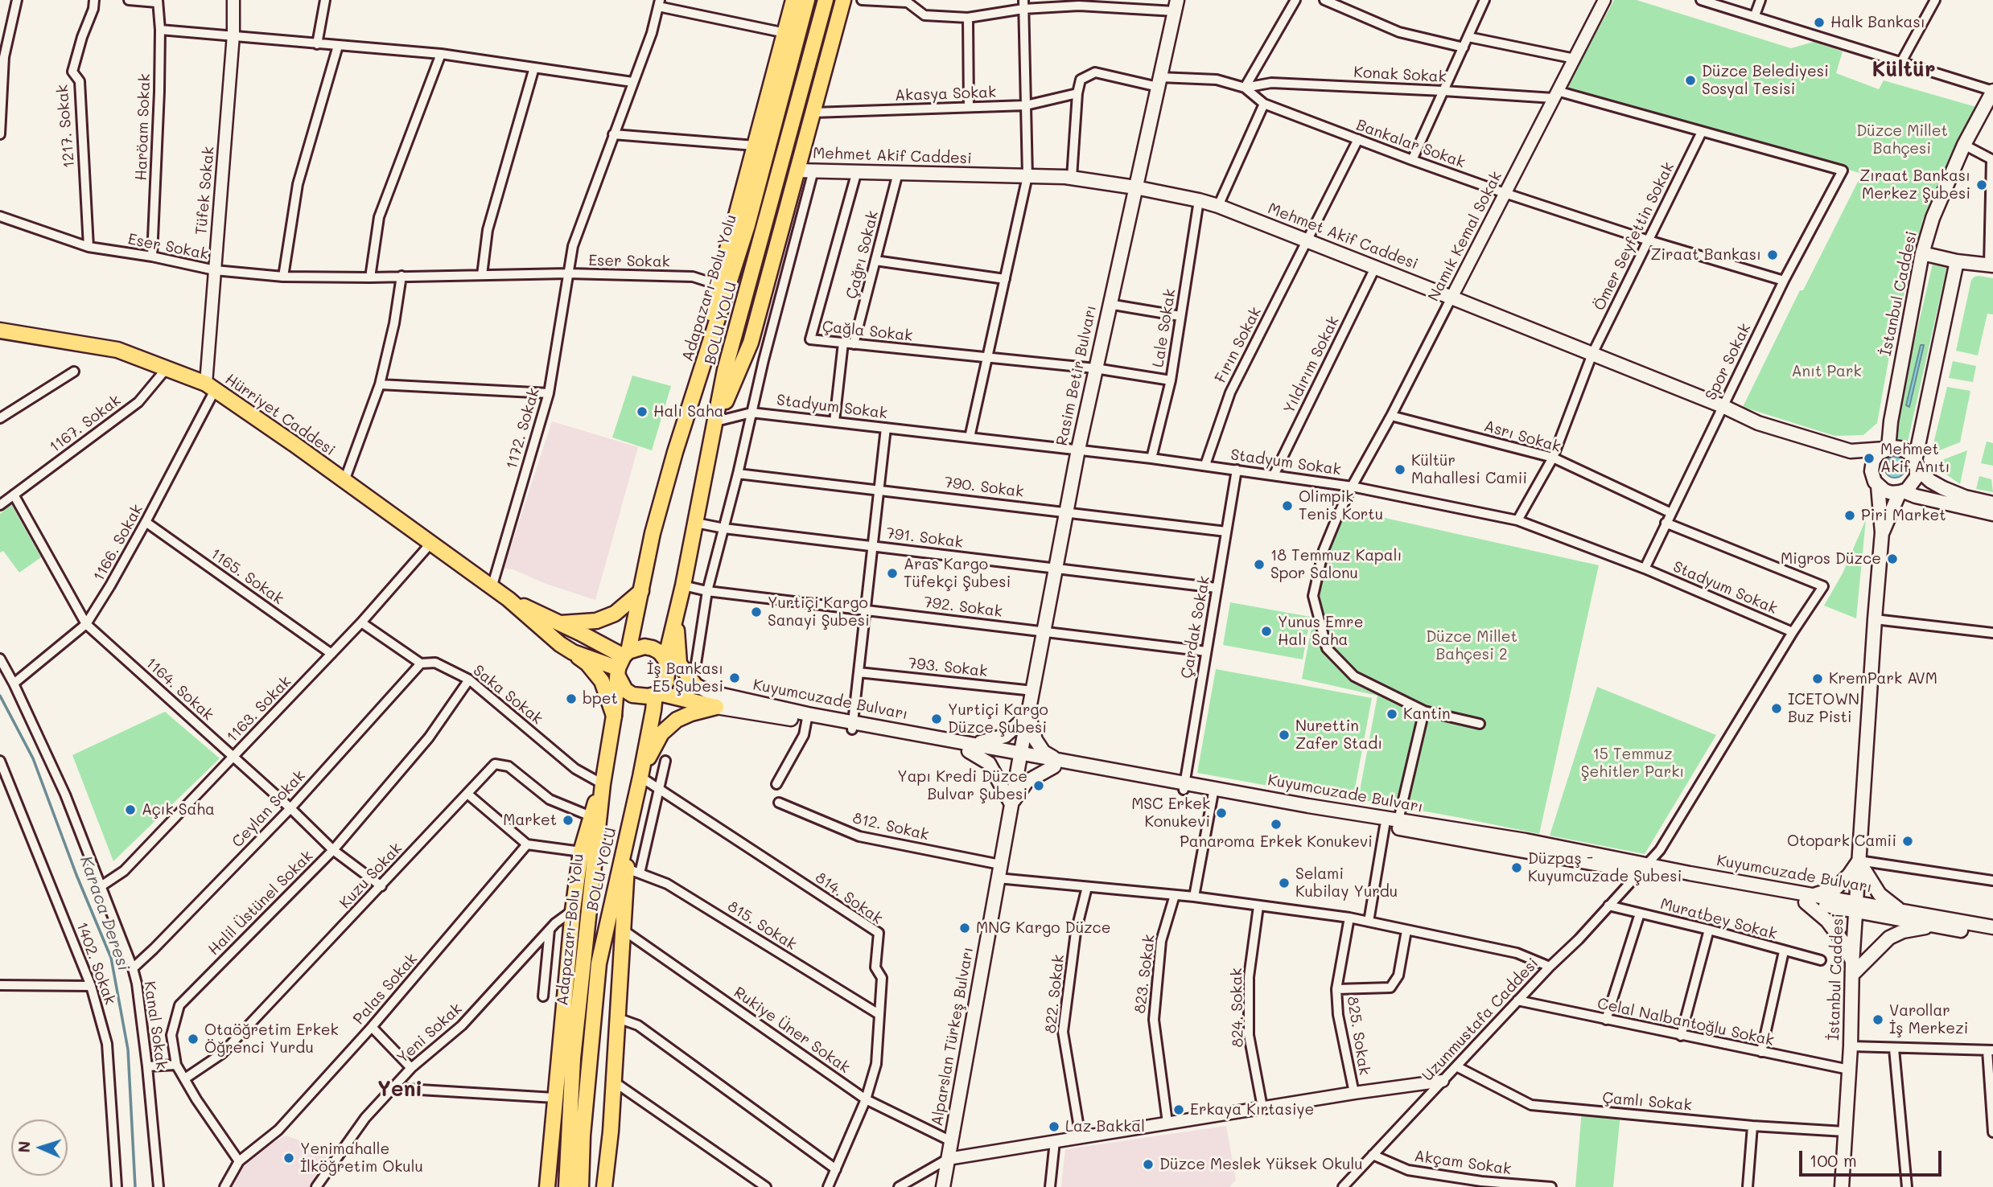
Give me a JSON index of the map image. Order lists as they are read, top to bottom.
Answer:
{
  "streets": {
    "main road": [
      "Mehmet Akif Caddesi",
      "Adapazarı-Bolu Yolu",
      "İstanbul Caddesi",
      "BOLU YOLU",
      "Rasim Betir Bulvarı",
      "Hürriyet Caddesi",
      "Kuyumcuzade Bulvarı",
      "Alparslan Türkeş Bulvarı"
    ],
    "street": [
      "Konak Sokak",
      "Akasya Sokak",
      "1217. Sokak",
      "Haröam Sokak",
      "Bankalar Sokak",
      "Tüfek Sokak",
      "Namık Kemal Sokak",
      "Ömer Seyfettin Sokak",
      "Eser Sokak",
      "Çağrı Sokak",
      "Lale Sokak",
      "Çağla Sokak",
      "Fırın Sokak",
      "Spor Sokak",
      "Yıldırım Sokak",
      "Stadyum Sokak",
      "1167. Sokak",
      "1172. Sokak",
      "Asrı Sokak",
      "790. Sokak",
      "791. Sokak",
      "1166. Sokak",
      "1165. Sokak",
      "792. Sokak",
      "Çardak Sokak",
      "793. Sokak",
      "1164. Sokak",
      "Saka Sokak",
      "1163. Sokak",
      "Ceylan Sokak",
      "812. Sokak",
      "Kuzu Sokak",
      "814. Sokak",
      "Halil Üstünel Sokak",
      "Muratbey Sokak",
      "815. Sokak",
      "1402. Sokak",
      "823. Sokak",
      "Palas Sokak",
      "822. Sokak",
      "824. Sokak",
      "Uzunmustafa Caddesi",
      "Celal Nalbantoğlu Sokak",
      "Kanal Sokak",
      "Rukiye Üner Sokak",
      "Yeni Sokak",
      "825. Sokak",
      "Çamlı Sokak",
      "Akçam Sokak"
    ]
  },
  "crossings": [
    ["Konak Sokak", "Bankalar Sokak"],
    ["Konak Sokak", "Namık Kemal Sokak"],
    ["Konak Sokak", "Ömer Seyfettin Sokak"],
    ["Konak Sokak", "Spor Sokak"],
    ["Akasya Sokak", "Bankalar Sokak"],
    ["1217. Sokak", "Eser Sokak"],
    ["Haröam Sokak", "Eser Sokak"],
    ["Bankalar Sokak", "Namık Kemal Sokak"],
    ["Bankalar Sokak", "Ömer Seyfettin Sokak"],
    ["Bankalar Sokak", "Fırın Sokak"],
    ["Bankalar Sokak", "Spor Sokak"],
    ["Bankalar Sokak", "Rasim Betir Bulvarı"],
    ["Mehmet Akif Caddesi", "Namık Kemal Sokak"],
    ["Mehmet Akif Caddesi", "Ömer Seyfettin Sokak"],
    ["Mehmet Akif Caddesi", "Çağrı Sokak"],
    ["Mehmet Akif Caddesi", "Lale Sokak"],
    ["Mehmet Akif Caddesi", "Çağla Sokak"],
    ["Mehmet Akif Caddesi", "Fırın Sokak"],
    ["Mehmet Akif Caddesi", "Spor Sokak"],
    ["Mehmet Akif Caddesi", "Yıldırım Sokak"],
    ["Mehmet Akif Caddesi", "Rasim Betir Bulvarı"],
    ["Tüfek Sokak", "Eser Sokak"],
    ["Tüfek Sokak", "Hürriyet Caddesi"],
    ["Tüfek Sokak", "1166. Sokak"],
    ["Namık Kemal Sokak", "Stadyum Sokak"],
    ["Namık Kemal Sokak", "Asrı Sokak"],
    ["Ömer Seyfettin Sokak", "Stadyum Sokak"],
    ["Ömer Seyfettin Sokak", "Asrı Sokak"],
    ["Eser Sokak", "1172. Sokak"],
    ["Çağrı Sokak", "Çağla Sokak"],
    ["Adapazarı-Bolu Yolu", "BOLU YOLU"],
    ["Adapazarı-Bolu Yolu", "Hürriyet Caddesi"],
    ["Adapazarı-Bolu Yolu", "Saka Sokak"],
    ["İstanbul Caddesi", "Kuyumcuzade Bulvarı"],
    ["İstanbul Caddesi", "Celal Nalbantoğlu Sokak"],
    ["İstanbul Caddesi", "Çamlı Sokak"],
    ["BOLU YOLU", "Hürriyet Caddesi"],
    ["BOLU YOLU", "791. Sokak"],
    ["BOLU YOLU", "792. Sokak"],
    ["BOLU YOLU", "814. Sokak"],
    ["Lale Sokak", "Çağla Sokak"],
    ["Lale Sokak", "Stadyum Sokak"],
    ["Çağla Sokak", "Rasim Betir Bulvarı"],
    ["Fırın Sokak", "Stadyum Sokak"],
    ["Spor Sokak", "Stadyum Sokak"],
    ["Spor Sokak", "Asrı Sokak"],
    ["Spor Sokak", "Uzunmustafa Caddesi"],
    ["Yıldırım Sokak", "Stadyum Sokak"],
    ["Rasim Betir Bulvarı", "Stadyum Sokak"],
    ["Rasim Betir Bulvarı", "790. Sokak"],
    ["Rasim Betir Bulvarı", "791. Sokak"],
    ["Rasim Betir Bulvarı", "792. Sokak"],
    ["Rasim Betir Bulvarı", "793. Sokak"],
    ["Rasim Betir Bulvarı", "Kuyumcuzade Bulvarı"],
    ["Rasim Betir Bulvarı", "Alparslan Türkeş Bulvarı"],
    ["Stadyum Sokak", "Çardak Sokak"],
    ["Stadyum Sokak", "Uzunmustafa Caddesi"],
    ["Hürriyet Caddesi", "1167. Sokak"],
    ["Hürriyet Caddesi", "1172. Sokak"],
    ["Hürriyet Caddesi", "1166. Sokak"],
    ["Hürriyet Caddesi", "1163. Sokak"],
    ["790. Sokak", "Çardak Sokak"],
    ["791. Sokak", "Çardak Sokak"],
    ["1166. Sokak", "1165. Sokak"],
    ["1166. Sokak", "1164. Sokak"],
    ["1166. Sokak", "Kanal Sokak"],
    ["1165. Sokak", "1163. Sokak"],
    ["792. Sokak", "Çardak Sokak"],
    ["Çardak Sokak", "Kuyumcuzade Bulvarı"],
    ["1164. Sokak", "1163. Sokak"],
    ["1164. Sokak", "Ceylan Sokak"],
    ["1164. Sokak", "Kuzu Sokak"],
    ["1164. Sokak", "Halil Üstünel Sokak"],
    ["Saka Sokak", "1163. Sokak"],
    ["Saka Sokak", "Ceylan Sokak"],
    ["Saka Sokak", "Halil Üstünel Sokak"],
    ["Kuyumcuzade Bulvarı", "Uzunmustafa Caddesi"],
    ["Kuyumcuzade Bulvarı", "Alparslan Türkeş Bulvarı"],
    ["1163. Sokak", "Kanal Sokak"],
    ["Ceylan Sokak", "Kanal Sokak"],
    ["812. Sokak", "Alparslan Türkeş Bulvarı"],
    ["Kuzu Sokak", "Halil Üstünel Sokak"],
    ["814. Sokak", "815. Sokak"],
    ["814. Sokak", "Rukiye Üner Sokak"],
    ["Halil Üstünel Sokak", "Palas Sokak"],
    ["Muratbey Sokak", "Uzunmustafa Caddesi"],
    ["Uzunmustafa Caddesi", "Celal Nalbantoğlu Sokak"],
    ["Uzunmustafa Caddesi", "Çamlı Sokak"],
    ["Uzunmustafa Caddesi", "Akçam Sokak"],
    ["Rukiye Üner Sokak", "Alparslan Türkeş Bulvarı"]
  ],
  "districts": ["Kültür", "Yeni"],
  "water": ["Karaca Deresi"],
  "parks": [
    "Düzce Millet Bahçesi",
    "Anıt Park",
    "Düzce Millet Bahçesi 2",
    "15 Temmuz Şehitler Parkı"
  ],
  "places": [
    "Halk Bankası",
    "Düzce Belediyesi Sosyal Tesisi",
    "Zıraat Bankası Merkez Şubesi",
    "Ziraat Bankası",
    "Halı Saha",
    "Mehmet Akif Anıtı",
    "Kültür Mahallesi Camii",
    "Olimpik Tenis Kortu",
    "Piri Market",
    "Migros Düzce",
    "18 Temmuz Kapalı Spor Salonu",
    "Aras Kargo Tüfekçi Şubesi",
    "Yurtiçi Kargo Sanayi Şubesi",
    "Yunus Emre Halı Saha",
    "İş Bankası E5 Şubesi",
    "KremPark AVM",
    "bpet",
    "ICETOWN Buz Pisti",
    "Kantin",
    "Yurtiçi Kargo Düzce Şubesi",
    "Nurettin Zafer Stadı",
    "Yapı Kredi Düzce Bulvar Şubesi",
    "Açık Saha",
    "MSC Erkek Konukevi",
    "Market",
    "Panaroma Erkek Konukevi",
    "Otopark Camii",
    "Düzpaş - Kuyumcuzade Şubesi",
    "Selami Kubilay Yurdu",
    "MNG Kargo Düzce",
    "Varollar İş Merkezi",
    "Otaöğretim Erkek Öğrenci Yurdu",
    "Erkaya Kırtasiye",
    "Laz Bakkal",
    "Yenimahalle İlköğretim Okulu",
    "Düzce Meslek Yüksek Okulu"
  ],
  "scale_bar": "100 m",
  "north": "left"
}
